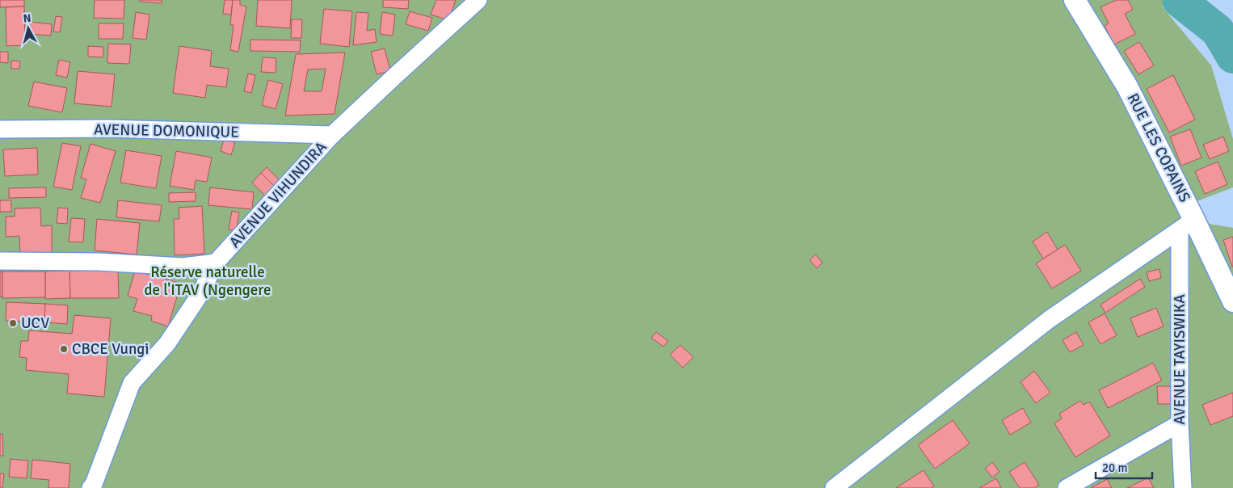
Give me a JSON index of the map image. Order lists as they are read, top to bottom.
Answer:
{
  "streets": {
    "street": [
      "AVENUE DOMONIQUE",
      "RUE LES COPAINS",
      "AVENUE VIHUNDIRA",
      "AVENUE TAYISWIKA"
    ]
  },
  "crossings": [
    ["AVENUE DOMONIQUE", "AVENUE VIHUNDIRA"],
    ["RUE LES COPAINS", "AVENUE TAYISWIKA"]
  ],
  "parks": ["Réserve naturelle de l'ITAV (Ngengere"],
  "places": ["UCV", "CBCE Vungi"],
  "scale_bar": "20 m",
  "north": "top"
}
